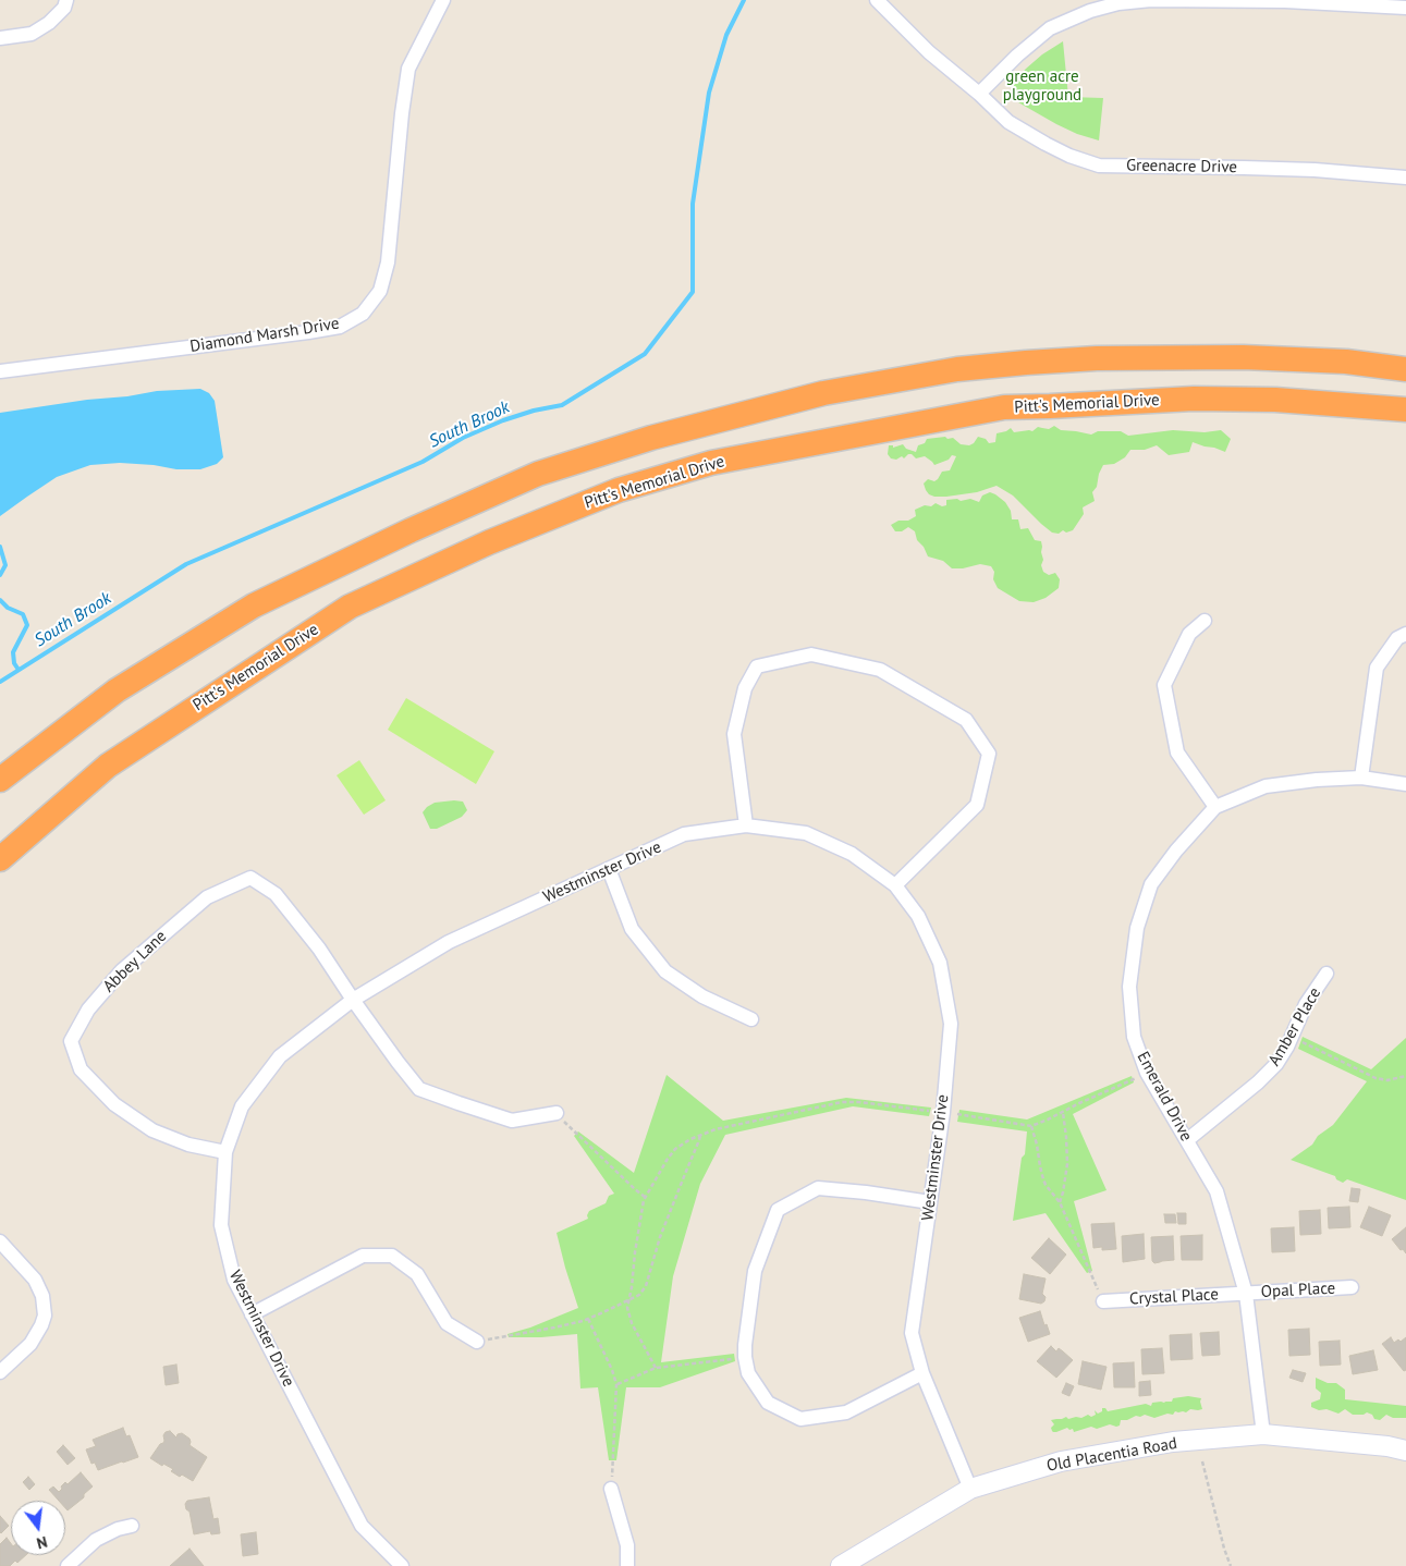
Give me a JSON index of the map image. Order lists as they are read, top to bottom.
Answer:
{
  "streets": {
    "highway": ["Pitt's Memorial Drive"],
    "main road": ["Old Placentia Road"],
    "street": [
      "Greenacre Drive",
      "Diamond Marsh Drive",
      "Westminster Drive",
      "Abbey Lane",
      "Amber Place",
      "Emerald Drive",
      "Opal Place",
      "Crystal Place"
    ]
  },
  "crossings": [
    ["Westminster Drive", "Abbey Lane"],
    ["Westminster Drive", "Old Placentia Road"],
    ["Amber Place", "Emerald Drive"],
    ["Emerald Drive", "Opal Place"],
    ["Emerald Drive", "Crystal Place"],
    ["Emerald Drive", "Old Placentia Road"],
    ["Opal Place", "Crystal Place"]
  ],
  "water": ["South Brook"],
  "parks": ["green acre playground"],
  "north": "bottom"
}
